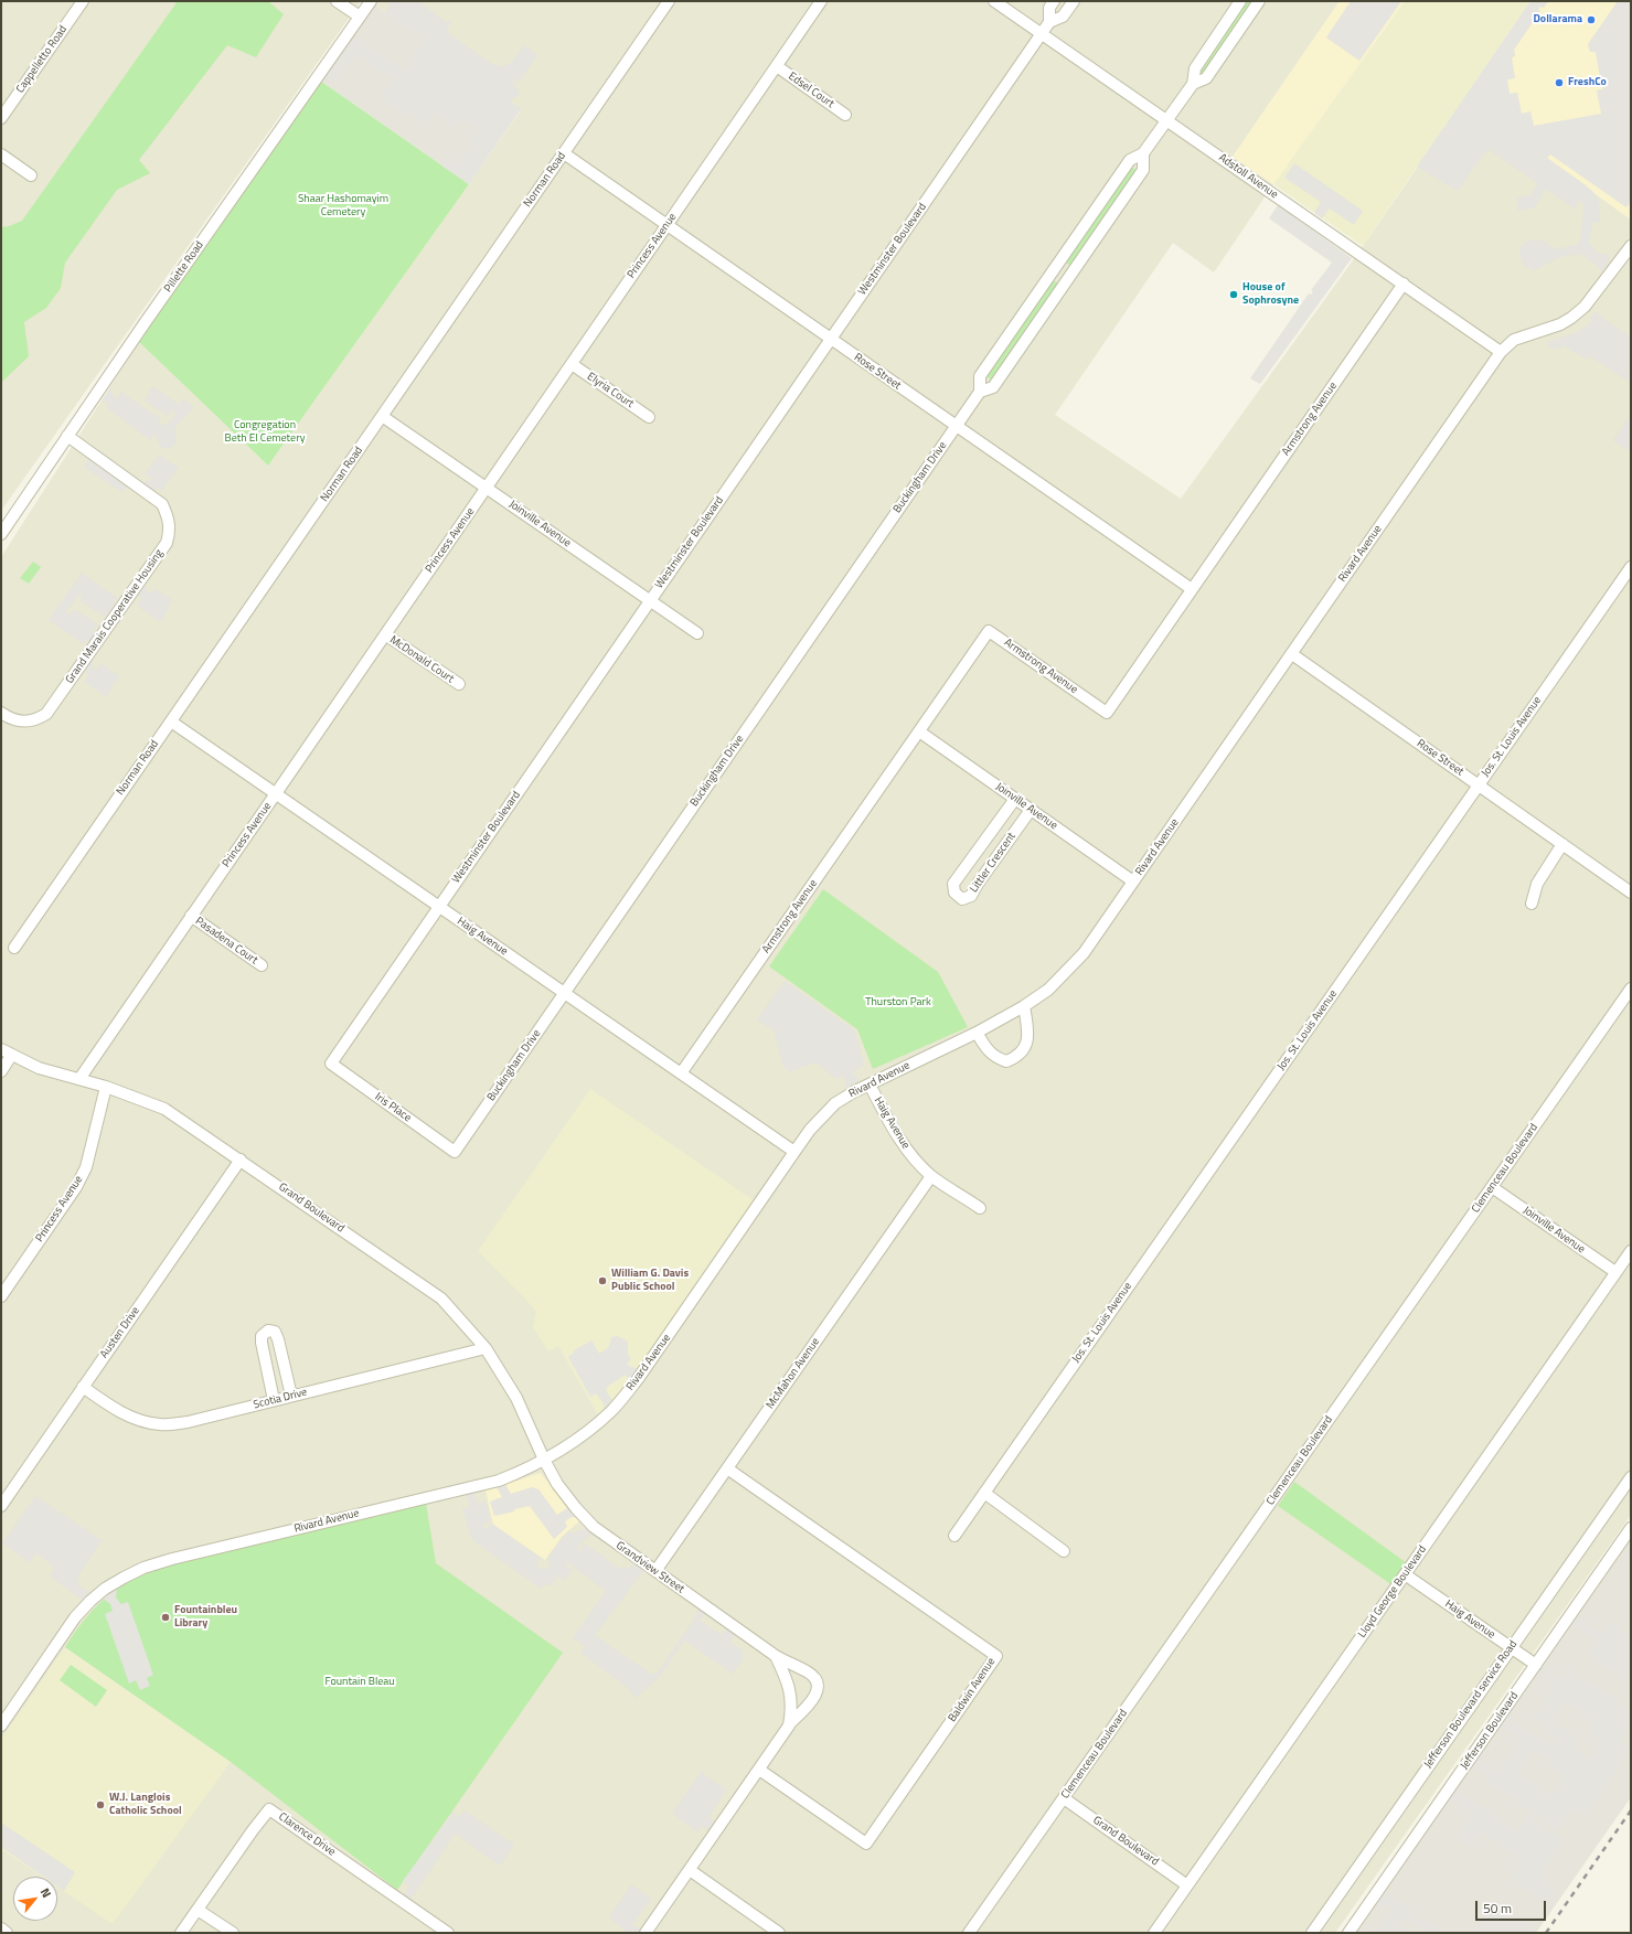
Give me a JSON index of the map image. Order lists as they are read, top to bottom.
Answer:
{
  "streets": {
    "street": [
      "Cappelletto Road",
      "Edsel Court",
      "Adstoll Avenue",
      "Norman Road",
      "Princess Avenue",
      "Westminster Boulevard",
      "Pillette Road",
      "Rose Street",
      "Elyria Court",
      "Armstrong Avenue",
      "Buckingham Drive",
      "Joinville Avenue",
      "Rivard Avenue",
      "Grand Marais Cooperative Housing",
      "McDonald Court",
      "Jos. St. Louis Avenue",
      "Littler Crescent",
      "Haig Avenue",
      "Pasadena Court",
      "Iris Place",
      "Clemenceau Boulevard",
      "Grand Boulevard",
      "Austen Drive",
      "McMahon Avenue",
      "Scotia Drive",
      "Grandview Street",
      "Lloyd George Boulevard",
      "Baldwin Avenue",
      "Jefferson Boulevard service Road",
      "Jefferson Boulevard",
      "Clarence Drive"
    ]
  },
  "crossings": [
    ["Edsel Court", "Princess Avenue"],
    ["Adstoll Avenue", "Westminster Boulevard"],
    ["Adstoll Avenue", "Armstrong Avenue"],
    ["Adstoll Avenue", "Buckingham Drive"],
    ["Adstoll Avenue", "Rivard Avenue"],
    ["Norman Road", "Rose Street"],
    ["Norman Road", "Joinville Avenue"],
    ["Norman Road", "Haig Avenue"],
    ["Princess Avenue", "Rose Street"],
    ["Princess Avenue", "Elyria Court"],
    ["Princess Avenue", "Joinville Avenue"],
    ["Princess Avenue", "McDonald Court"],
    ["Princess Avenue", "Haig Avenue"],
    ["Princess Avenue", "Pasadena Court"],
    ["Princess Avenue", "Grand Boulevard"],
    ["Westminster Boulevard", "Rose Street"],
    ["Westminster Boulevard", "Joinville Avenue"],
    ["Westminster Boulevard", "Haig Avenue"],
    ["Westminster Boulevard", "Iris Place"],
    ["Pillette Road", "Grand Marais Cooperative Housing"],
    ["Rose Street", "Armstrong Avenue"],
    ["Rose Street", "Buckingham Drive"],
    ["Rose Street", "Rivard Avenue"],
    ["Rose Street", "Jos. St. Louis Avenue"],
    ["Armstrong Avenue", "Joinville Avenue"],
    ["Armstrong Avenue", "Haig Avenue"],
    ["Buckingham Drive", "Haig Avenue"],
    ["Buckingham Drive", "Iris Place"],
    ["Joinville Avenue", "Rivard Avenue"],
    ["Joinville Avenue", "Littler Crescent"],
    ["Joinville Avenue", "Clemenceau Boulevard"],
    ["Joinville Avenue", "Lloyd George Boulevard"],
    ["Rivard Avenue", "Haig Avenue"],
    ["Rivard Avenue", "Grand Boulevard"],
    ["Rivard Avenue", "Grandview Street"],
    ["Haig Avenue", "McMahon Avenue"],
    ["Haig Avenue", "Lloyd George Boulevard"],
    ["Haig Avenue", "Jefferson Boulevard service Road"],
    ["Haig Avenue", "Jefferson Boulevard"],
    ["Clemenceau Boulevard", "Grand Boulevard"],
    ["Grand Boulevard", "Austen Drive"],
    ["Grand Boulevard", "Scotia Drive"],
    ["Grand Boulevard", "Grandview Street"],
    ["Grand Boulevard", "Lloyd George Boulevard"],
    ["Austen Drive", "Scotia Drive"],
    ["McMahon Avenue", "Grandview Street"],
    ["McMahon Avenue", "Baldwin Avenue"],
    ["Grandview Street", "Baldwin Avenue"]
  ],
  "parks": [
    "Shaar Hashomayim Cemetery",
    "Congregation Beth El Cemetery",
    "Thurston Park",
    "Fountain Bleau"
  ],
  "places": [
    "Dollarama",
    "FreshCo",
    "House of Sophrosyne",
    "William G. Davis Public School",
    "Fountainbleu Library",
    "W.J. Langlois Catholic School"
  ],
  "scale_bar": "50 m",
  "north": "top right"
}
